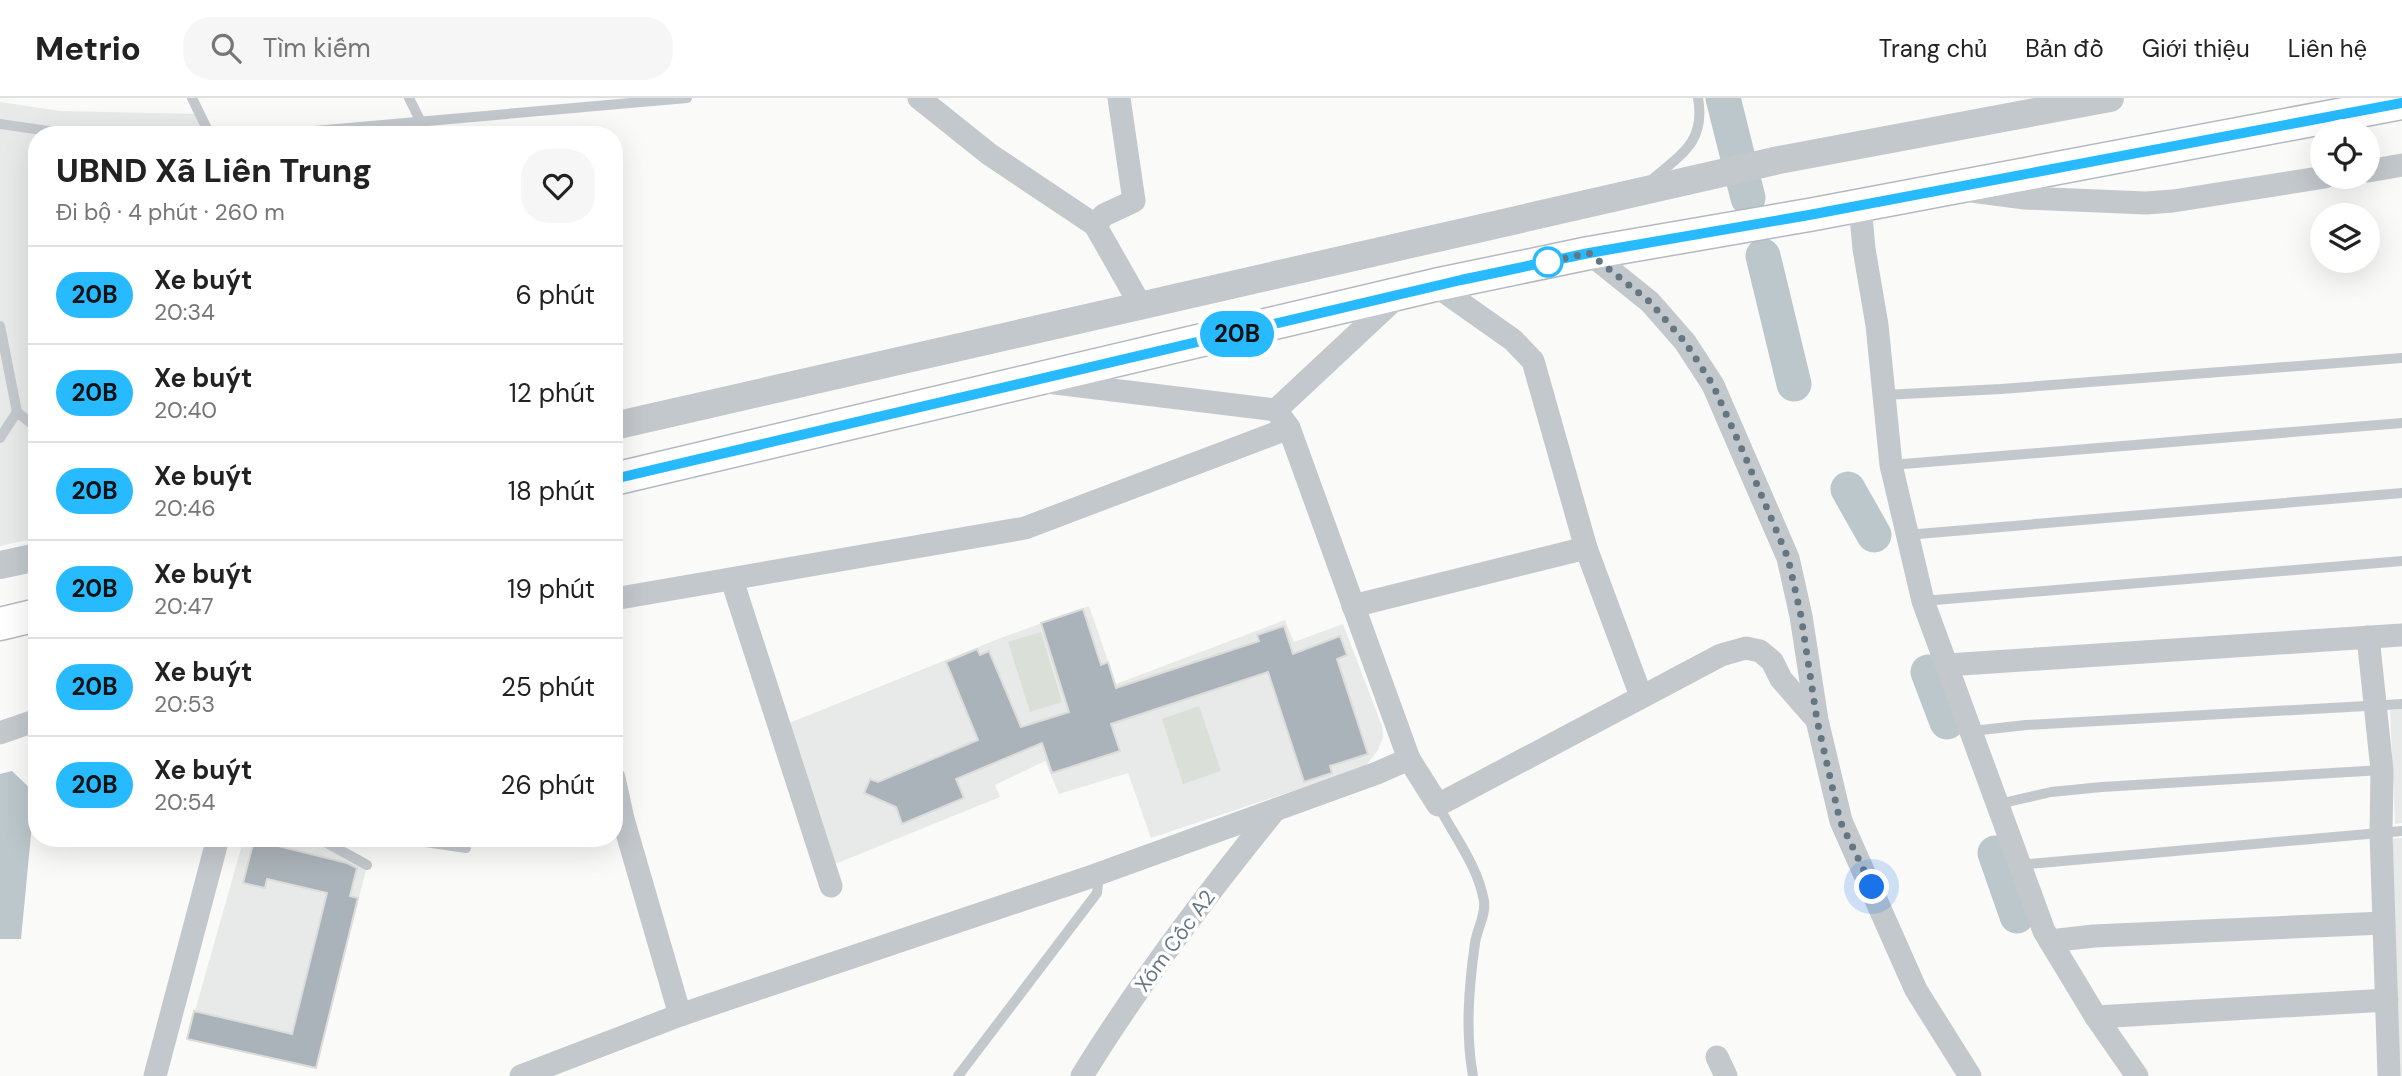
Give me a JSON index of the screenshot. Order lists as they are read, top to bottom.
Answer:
{
  "streets": {
    "street": ["Xóm Cốc A2"]
  },
  "lines": ["bus line 20B"],
  "page": {
    "header": "Metrio",
    "search": "Tìm kiếm",
    "nav": [
      "Trang chủ",
      "Bản đồ",
      "Giới thiệu",
      "Liên hệ"
    ],
    "on_map": "20B",
    "heading": ["UBND Xã Liên Trung", "Đi bộ · 4 phút · 260 m"],
    "list": [
      {
        "mark": "20B",
        "name": "Xe buýt",
        "note": "20:34",
        "value": "6 phút"
      },
      {
        "mark": "20B",
        "name": "Xe buýt",
        "note": "20:40",
        "value": "12 phút"
      },
      {
        "mark": "20B",
        "name": "Xe buýt",
        "note": "20:46",
        "value": "18 phút"
      },
      {
        "mark": "20B",
        "name": "Xe buýt",
        "note": "20:47",
        "value": "19 phút"
      },
      {
        "mark": "20B",
        "name": "Xe buýt",
        "note": "20:53",
        "value": "25 phút"
      },
      {
        "mark": "20B",
        "name": "Xe buýt",
        "note": "20:54",
        "value": "26 phút"
      }
    ]
  }
}
